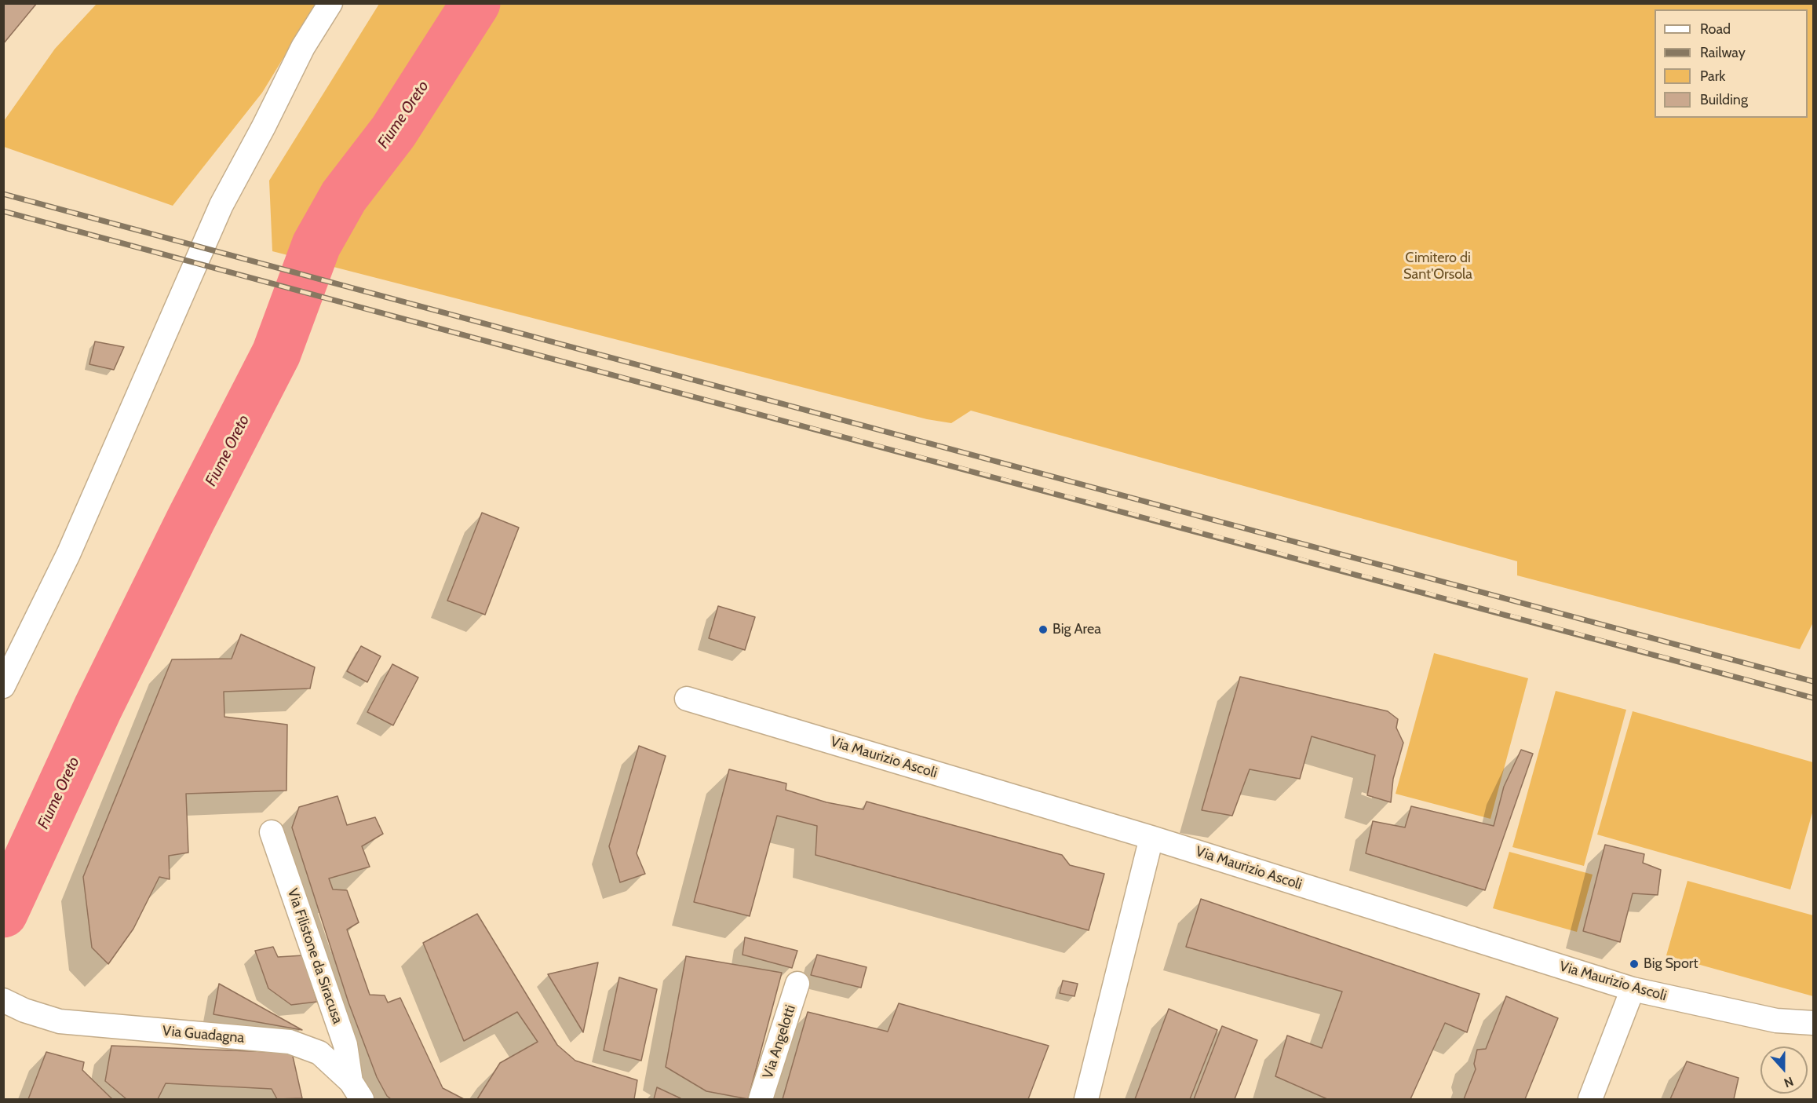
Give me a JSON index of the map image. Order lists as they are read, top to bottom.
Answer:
{
  "streets": {
    "street": [
      "Via Maurizio Ascoli",
      "Via Filistone da Siracusa",
      "Via Guadagna",
      "Via Angelotti"
    ]
  },
  "crossings": [
    ["Via Filistone da Siracusa", "Via Guadagna"]
  ],
  "water": ["Fiume Oreto"],
  "parks": ["Cimitero di Sant'Orsola"],
  "places": ["Big Area", "Big Sport"],
  "legend": [
    "Road",
    "Railway",
    "Park",
    "Building"
  ],
  "north": "bottom"
}
